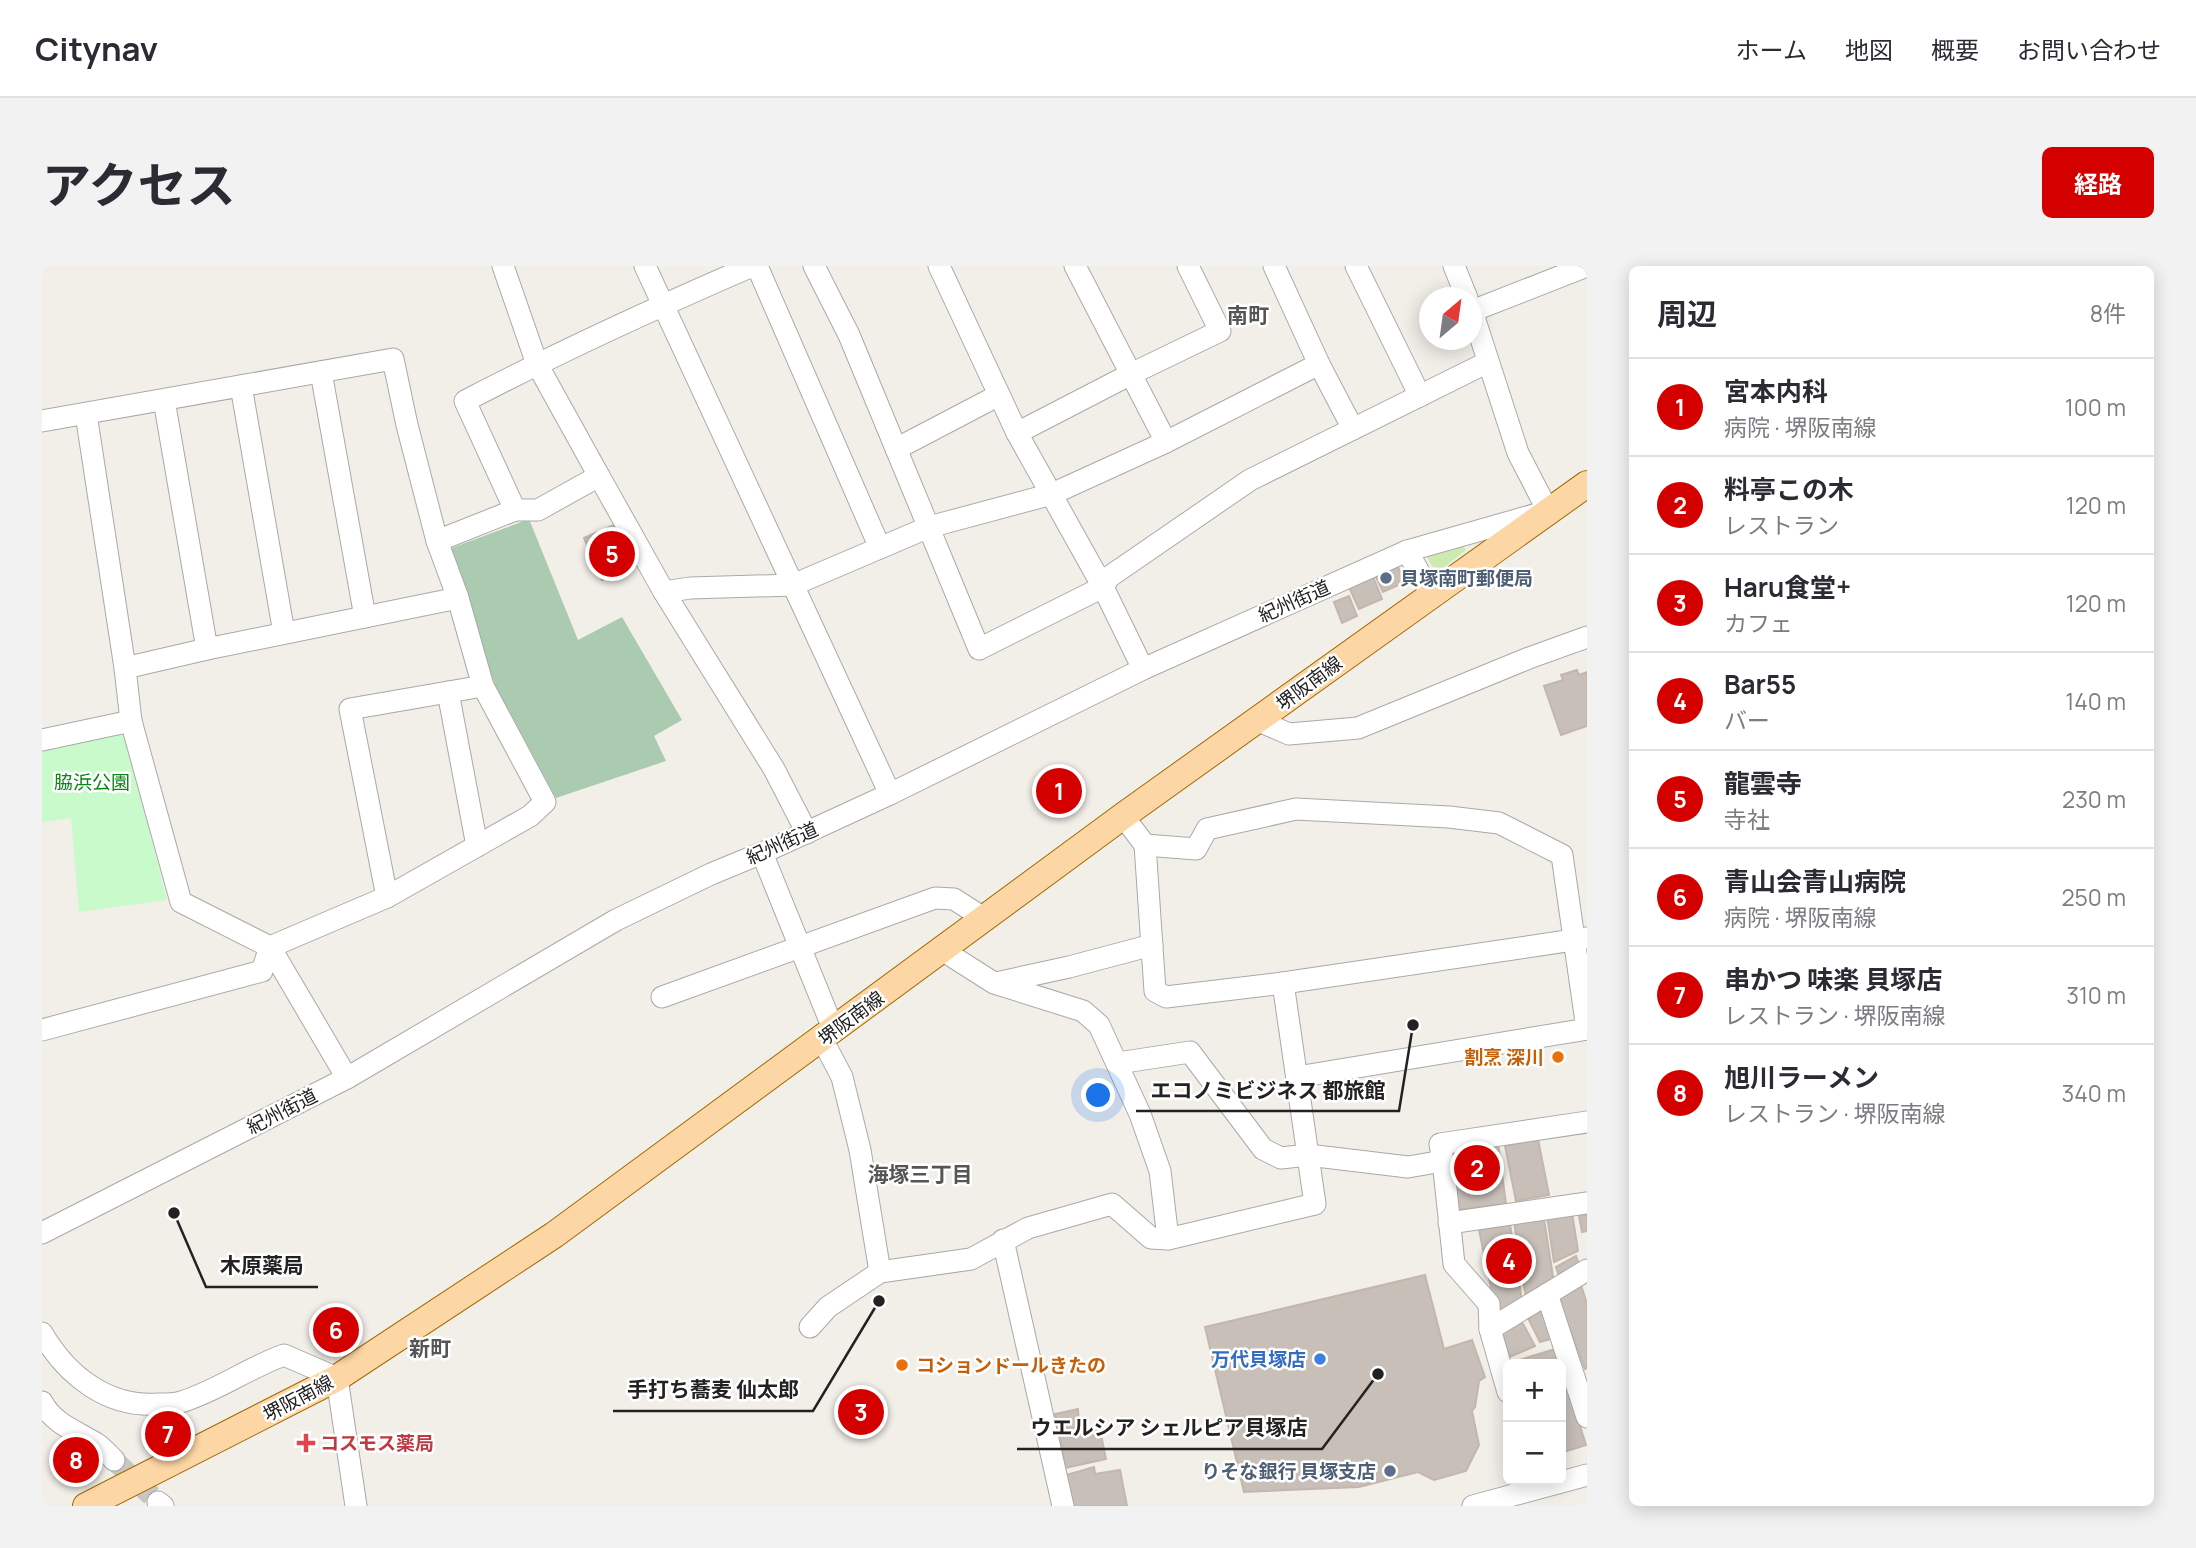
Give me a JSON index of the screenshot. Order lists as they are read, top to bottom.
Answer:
{
  "streets": {
    "main road": ["堺阪南線"],
    "street": ["紀州街道"]
  },
  "crossings": [
    ["紀州街道", "堺阪南線"]
  ],
  "districts": ["南町", "海塚三丁目", "新町"],
  "parks": ["脇浜公園"],
  "places": {
    "other": [
      "貝塚南町郵便局",
      "エコノミビジネス 都旅館",
      "割烹 深川",
      "木原薬局",
      "手打ち蕎麦 仙太郎",
      "万代貝塚店",
      "コションドールきたの",
      "ウエルシア シェルピア貝塚店",
      "りそな銀行 貝塚支店"
    ],
    "health": ["コスモス薬局"]
  },
  "north": "top right",
  "page": {
    "header": "Citynav",
    "nav": [
      "ホーム",
      "地図",
      "概要",
      "お問い合わせ"
    ],
    "title": "アクセス",
    "buttons": "経路",
    "heading": ["周辺", "8件"],
    "list": [
      {
        "mark": "1",
        "name": "宮本内科",
        "note": "病院 · 堺阪南線",
        "value": "100 m"
      },
      {
        "mark": "2",
        "name": "料亭この木",
        "note": "レストラン",
        "value": "120 m"
      },
      {
        "mark": "3",
        "name": "Haru食堂+",
        "note": "カフェ",
        "value": "120 m"
      },
      {
        "mark": "4",
        "name": "Bar55",
        "note": "バー",
        "value": "140 m"
      },
      {
        "mark": "5",
        "name": "龍雲寺",
        "note": "寺社",
        "value": "230 m"
      },
      {
        "mark": "6",
        "name": "青山会青山病院",
        "note": "病院 · 堺阪南線",
        "value": "250 m"
      },
      {
        "mark": "7",
        "name": "串かつ 味楽 貝塚店",
        "note": "レストラン · 堺阪南線",
        "value": "310 m"
      },
      {
        "mark": "8",
        "name": "旭川ラーメン",
        "note": "レストラン · 堺阪南線",
        "value": "340 m"
      }
    ],
    "pins": [
      "5",
      "1",
      "2",
      "4",
      "6",
      "3",
      "7",
      "8"
    ],
    "map_buttons": ["+", "−"]
  }
}
